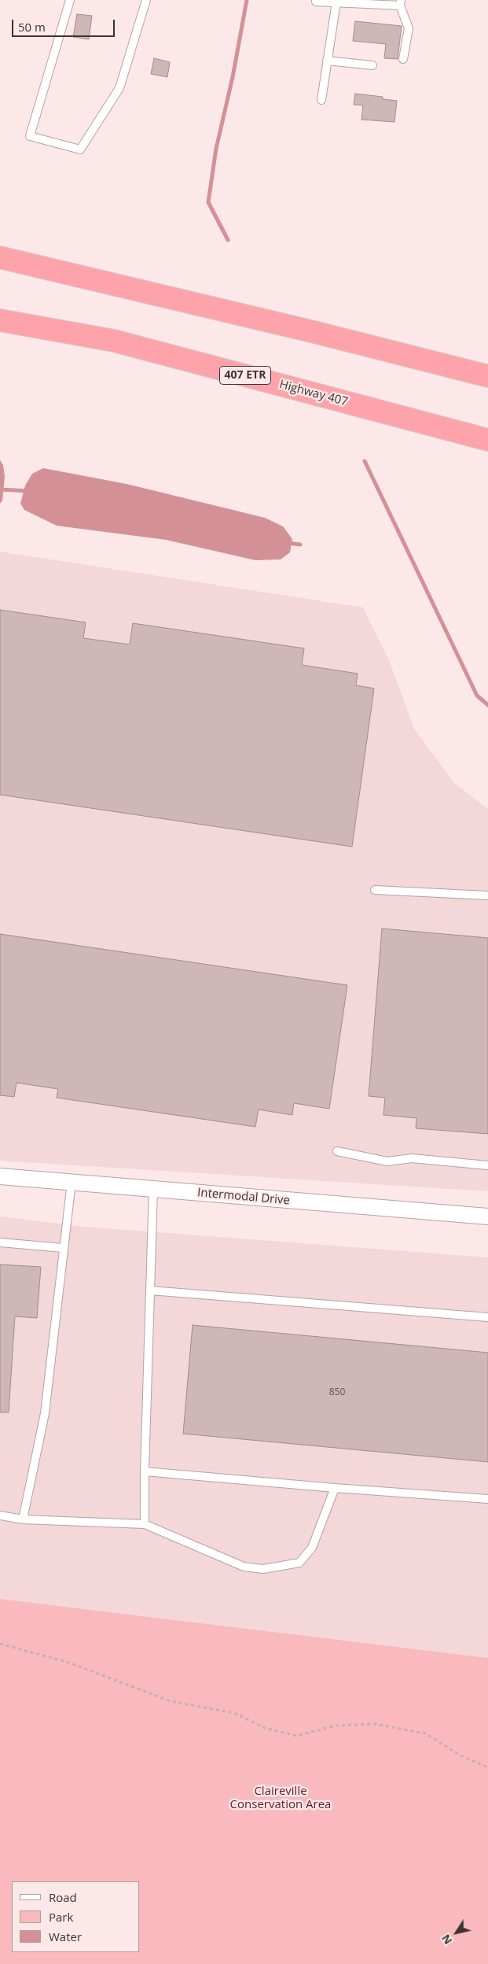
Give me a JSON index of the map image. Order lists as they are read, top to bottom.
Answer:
{
  "streets": {
    "highway": ["407 ETR", "Highway 407"],
    "street": ["Intermodal Drive"]
  },
  "parks": ["Claireville Conservation Area"],
  "house_numbers": ["850"],
  "legend": ["Road", "Park", "Water"],
  "scale_bar": "50 m",
  "north": "bottom left"
}
